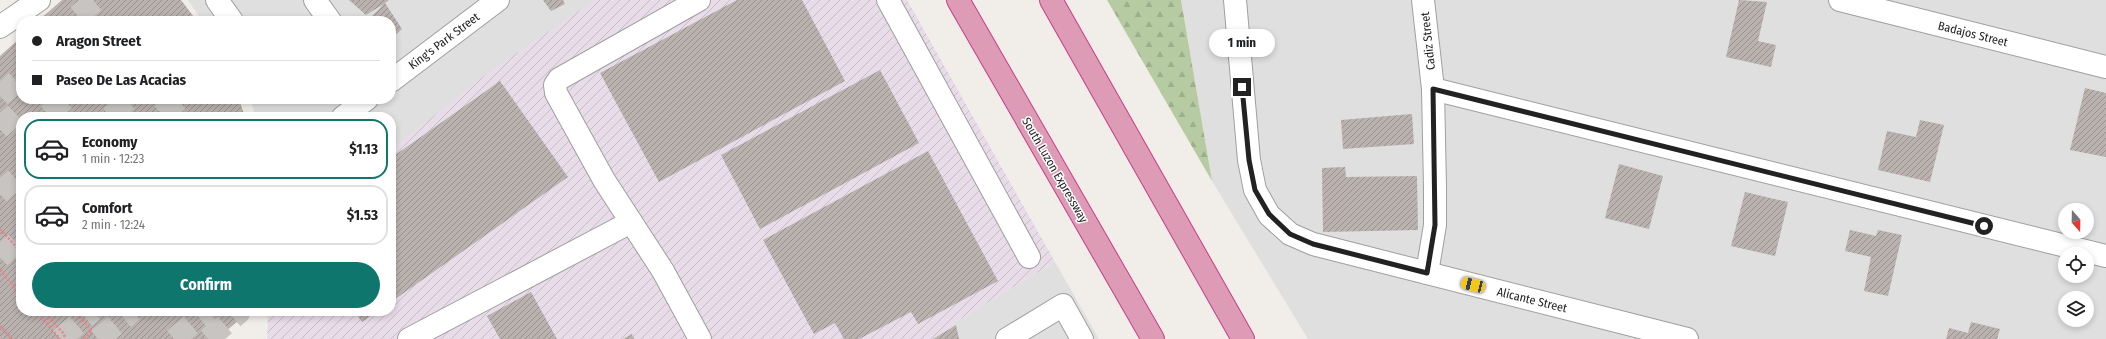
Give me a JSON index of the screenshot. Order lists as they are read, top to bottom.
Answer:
{
  "streets": {
    "highway": ["South Luzon Expressway"],
    "street": [
      "Badajos Street",
      "King's Park Street",
      "Cadiz Street",
      "Alicante Street"
    ]
  },
  "crossings": [
    ["Cadiz Street", "Alicante Street"]
  ],
  "north": "bottom",
  "page": {
    "banner": ["Aragon Street", "Paseo De Las Acacias"],
    "bubble": "1 min",
    "list": [
      {
        "name": "Economy",
        "note": "1 min · 12:23",
        "value": "$1.13"
      },
      {
        "name": "Comfort",
        "note": "2 min · 12:24",
        "value": "$1.53"
      }
    ],
    "buttons": "Confirm"
  }
}
